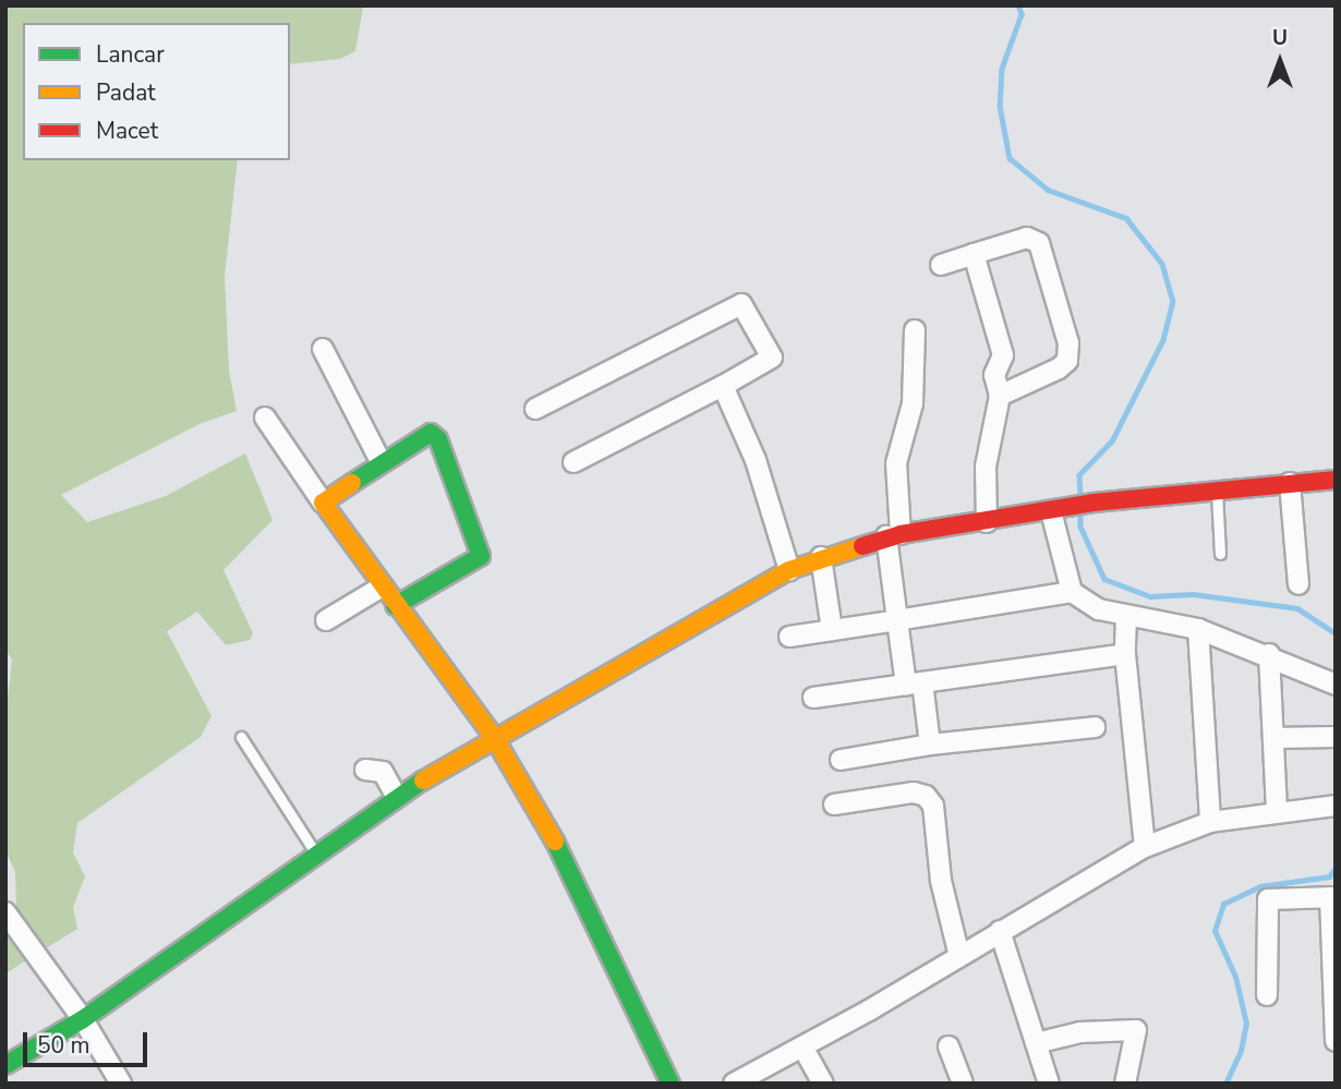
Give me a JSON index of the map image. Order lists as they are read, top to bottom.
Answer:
{
  "legend": ["Lancar", "Padat", "Macet"],
  "scale_bar": "50 m",
  "north": "top"
}
